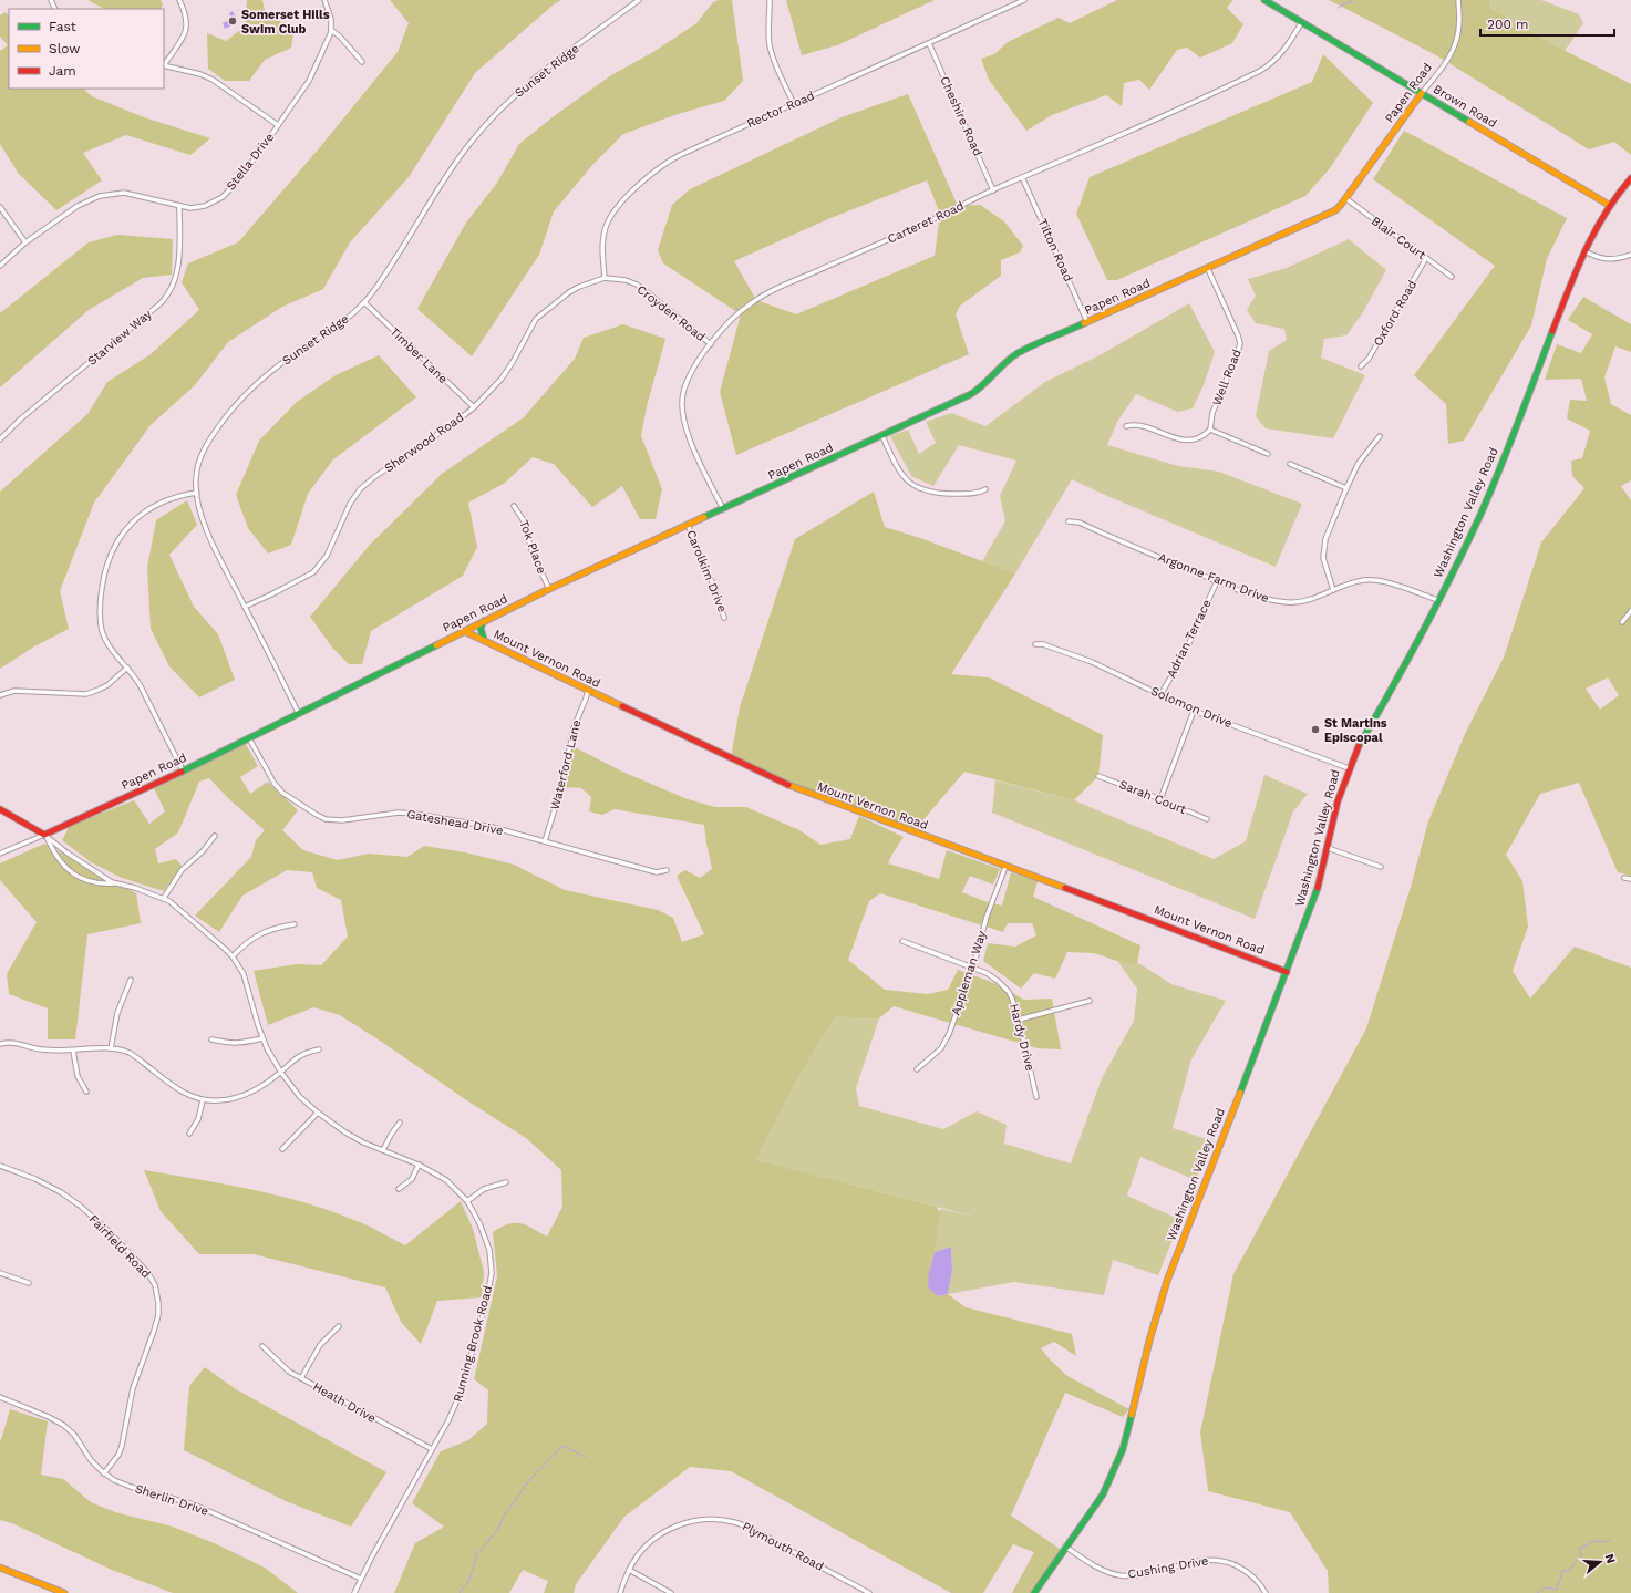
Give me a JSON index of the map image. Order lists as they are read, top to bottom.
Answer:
{
  "streets": {
    "street": [
      "Sunset Ridge",
      "Papen Road",
      "Brown Road",
      "Rector Road",
      "Cheshire Road",
      "Stella Drive",
      "Carteret Road",
      "Blair Court",
      "Tilton Road",
      "Croyden Road",
      "Oxford Road",
      "Starview Way",
      "Timber Lane",
      "Well Road",
      "Sherwood Road",
      "Washington Valley Road",
      "Tok Place",
      "Carolkim Drive",
      "Argonne Farm Drive",
      "Adrian Terrace",
      "Mount Vernon Road",
      "Solomon Drive",
      "Waterford Lane",
      "Sarah Court",
      "Gateshead Drive",
      "Appleman Way",
      "Hardy Drive",
      "Fairfield Road",
      "Running Brook Road",
      "Heath Drive",
      "Sherlin Drive",
      "Plymouth Road",
      "Cushing Drive"
    ]
  },
  "crossings": [
    ["Sunset Ridge", "Papen Road"],
    ["Sunset Ridge", "Timber Lane"],
    ["Sunset Ridge", "Sherwood Road"],
    ["Papen Road", "Brown Road"],
    ["Papen Road", "Carteret Road"],
    ["Papen Road", "Blair Court"],
    ["Papen Road", "Tilton Road"],
    ["Papen Road", "Well Road"],
    ["Papen Road", "Tok Place"],
    ["Papen Road", "Carolkim Drive"],
    ["Papen Road", "Mount Vernon Road"],
    ["Papen Road", "Gateshead Drive"],
    ["Papen Road", "Running Brook Road"],
    ["Brown Road", "Carteret Road"],
    ["Brown Road", "Washington Valley Road"],
    ["Rector Road", "Cheshire Road"],
    ["Rector Road", "Croyden Road"],
    ["Rector Road", "Sherwood Road"],
    ["Cheshire Road", "Carteret Road"],
    ["Stella Drive", "Starview Way"],
    ["Carteret Road", "Tilton Road"],
    ["Carteret Road", "Croyden Road"],
    ["Blair Court", "Oxford Road"],
    ["Croyden Road", "Sherwood Road"],
    ["Timber Lane", "Sherwood Road"],
    ["Washington Valley Road", "Argonne Farm Drive"],
    ["Washington Valley Road", "Mount Vernon Road"],
    ["Washington Valley Road", "Solomon Drive"],
    ["Washington Valley Road", "Cushing Drive"],
    ["Argonne Farm Drive", "Adrian Terrace"],
    ["Adrian Terrace", "Solomon Drive"],
    ["Mount Vernon Road", "Waterford Lane"],
    ["Mount Vernon Road", "Appleman Way"],
    ["Waterford Lane", "Gateshead Drive"],
    ["Appleman Way", "Hardy Drive"],
    ["Fairfield Road", "Sherlin Drive"],
    ["Running Brook Road", "Heath Drive"],
    ["Running Brook Road", "Sherlin Drive"]
  ],
  "places": ["Somerset Hills Swim Club", "St Martins Episcopal"],
  "legend": ["Fast", "Slow", "Jam"],
  "scale_bar": "200 m",
  "north": "right"
}
